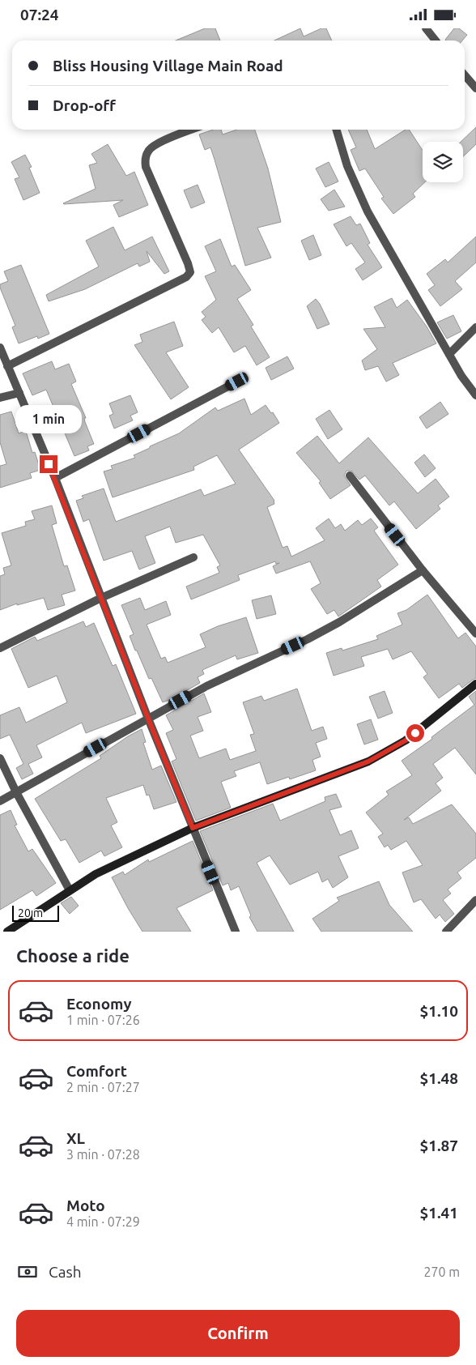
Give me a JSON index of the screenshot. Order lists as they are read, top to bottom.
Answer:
{
  "scale_bar": "20 m",
  "page": {
    "status": "07:24",
    "banner": ["Bliss Housing Village Main Road", "Drop-off"],
    "bubble": "1 min",
    "scale": "20 m",
    "heading": "Choose a ride",
    "list": [
      {
        "name": "Economy",
        "note": "1 min · 07:26",
        "value": "$1.10"
      },
      {
        "name": "Comfort",
        "note": "2 min · 07:27",
        "value": "$1.48"
      },
      {
        "name": "XL",
        "note": "3 min · 07:28",
        "value": "$1.87"
      },
      {
        "name": "Moto",
        "note": "4 min · 07:29",
        "value": "$1.41"
      }
    ],
    "pay": ["Cash", "270 m"],
    "buttons": "Confirm"
  }
}
